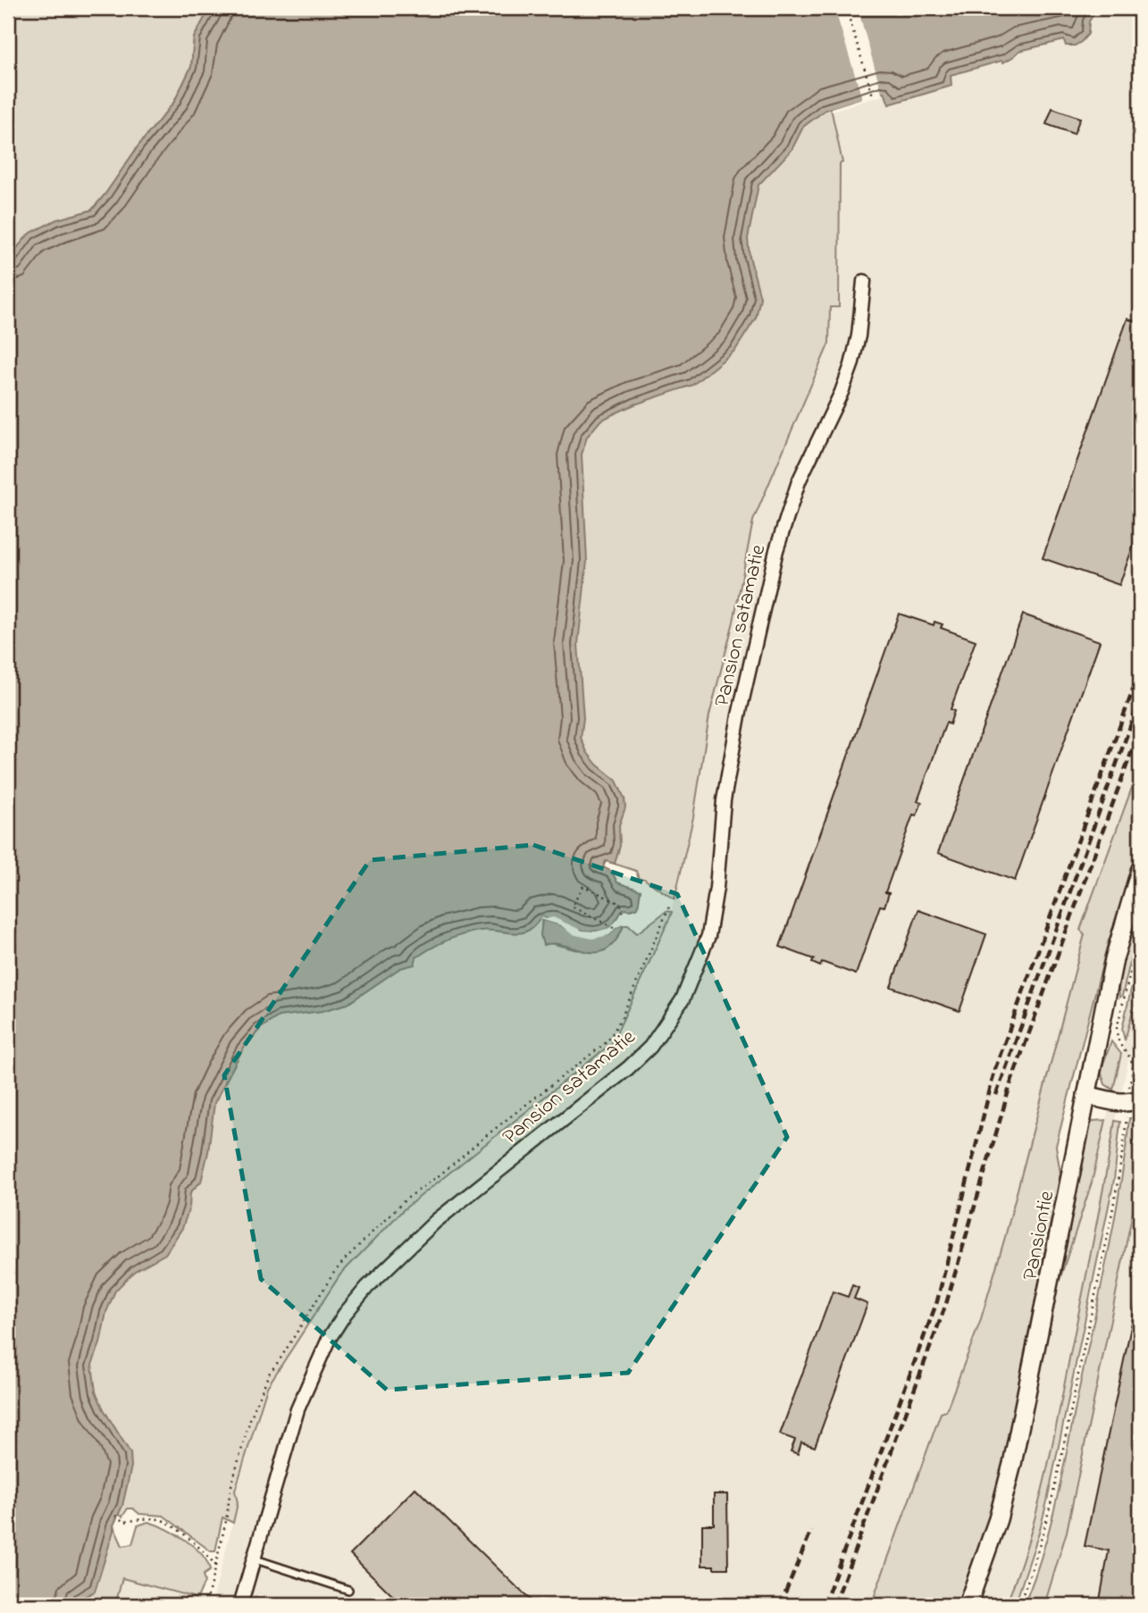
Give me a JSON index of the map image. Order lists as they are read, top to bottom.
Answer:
{
  "streets": {
    "street": ["Pansion satamatie", "Pansiontie"]
  }
}
